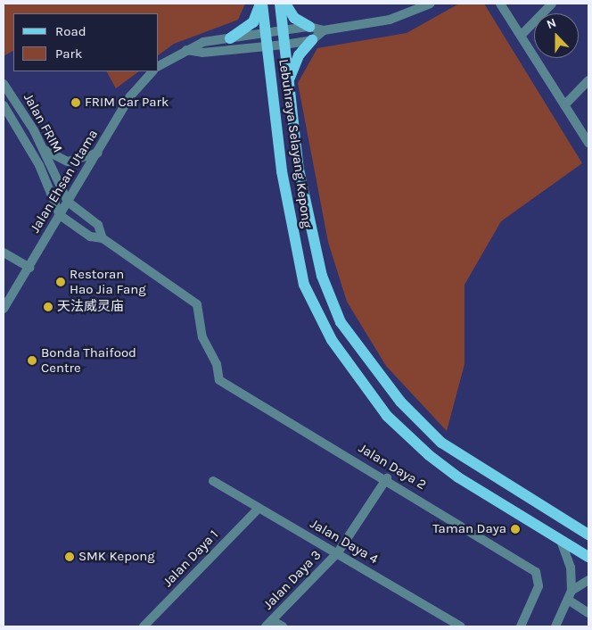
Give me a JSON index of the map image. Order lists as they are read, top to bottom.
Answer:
{
  "streets": {
    "main road": ["Lebuhraya Selayang Kepong"],
    "street": [
      "Jalan FRIM",
      "Jalan Ehsan Utama",
      "Jalan Daya 2",
      "Jalan Daya 4",
      "Jalan Daya 1",
      "Jalan Daya 3"
    ]
  },
  "crossings": [
    ["Jalan FRIM", "Jalan Ehsan Utama"],
    ["Jalan Daya 2", "Jalan Daya 3"],
    ["Jalan Daya 4", "Jalan Daya 1"],
    ["Jalan Daya 4", "Jalan Daya 3"]
  ],
  "places": [
    "FRIM Car Park",
    "Restoran Hao Jia Fang",
    "天法威灵庙",
    "Bonda Thaifood Centre",
    "Taman Daya",
    "SMK Kepong"
  ],
  "legend": ["Road", "Park"],
  "north": "top"
}
